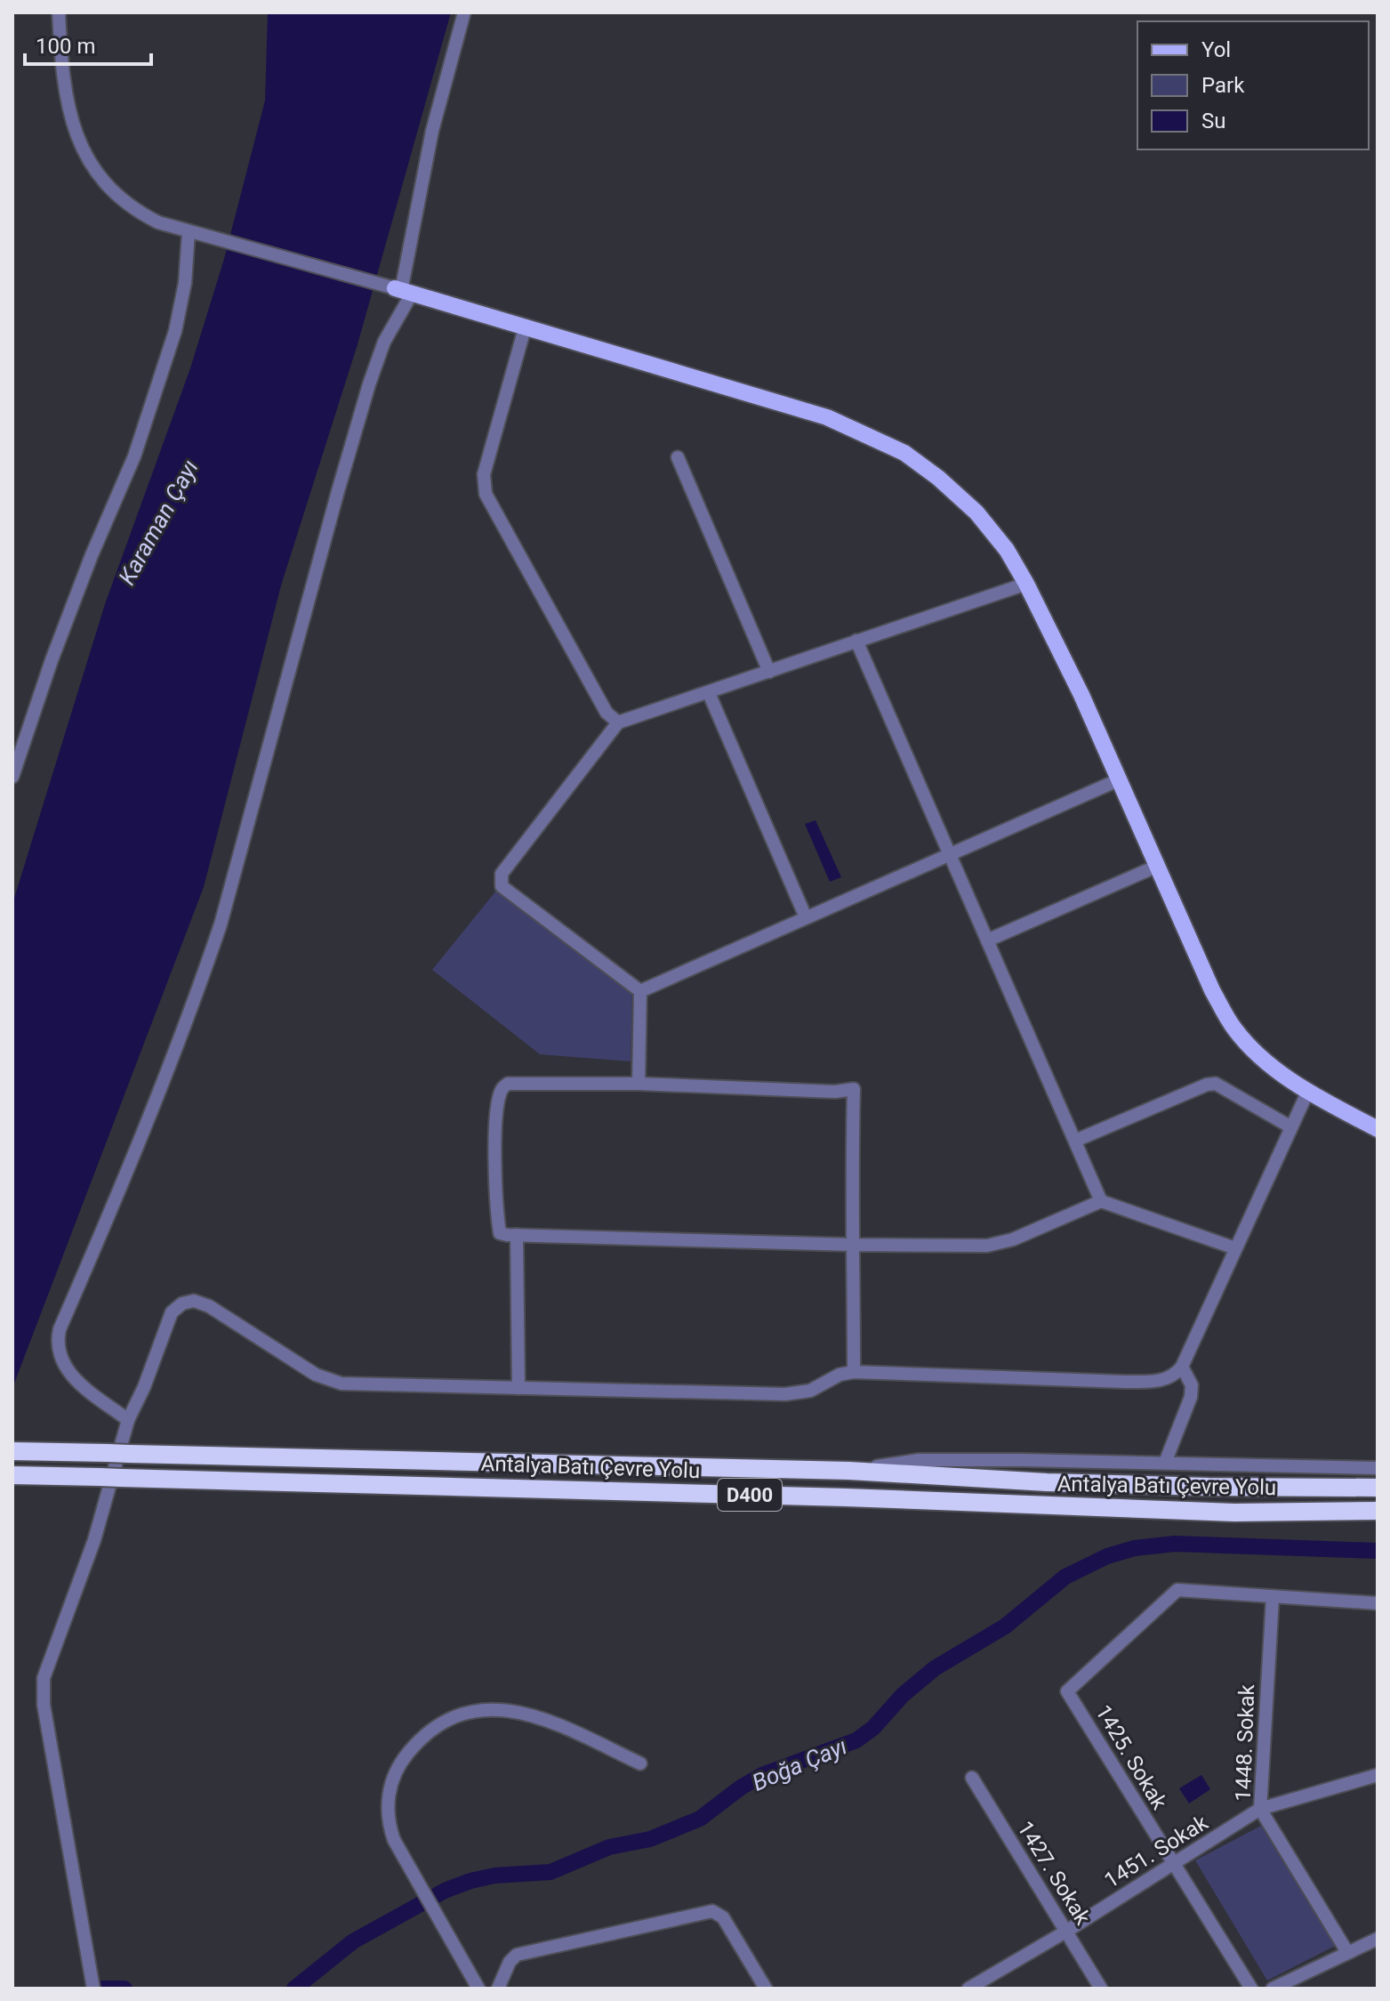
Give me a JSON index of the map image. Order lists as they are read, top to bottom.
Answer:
{
  "streets": {
    "highway": ["Antalya Batı Çevre Yolu", "D400"],
    "street": [
      "1448. Sokak",
      "1425. Sokak",
      "1451. Sokak",
      "1427. Sokak"
    ]
  },
  "crossings": [
    ["1448. Sokak", "1425. Sokak"],
    ["1448. Sokak", "1451. Sokak"],
    ["1425. Sokak", "1451. Sokak"],
    ["1451. Sokak", "1427. Sokak"]
  ],
  "water": ["Karaman Çayı", "Boğa Çayı"],
  "legend": ["Yol", "Park", "Su"],
  "scale_bar": "100 m"
}
